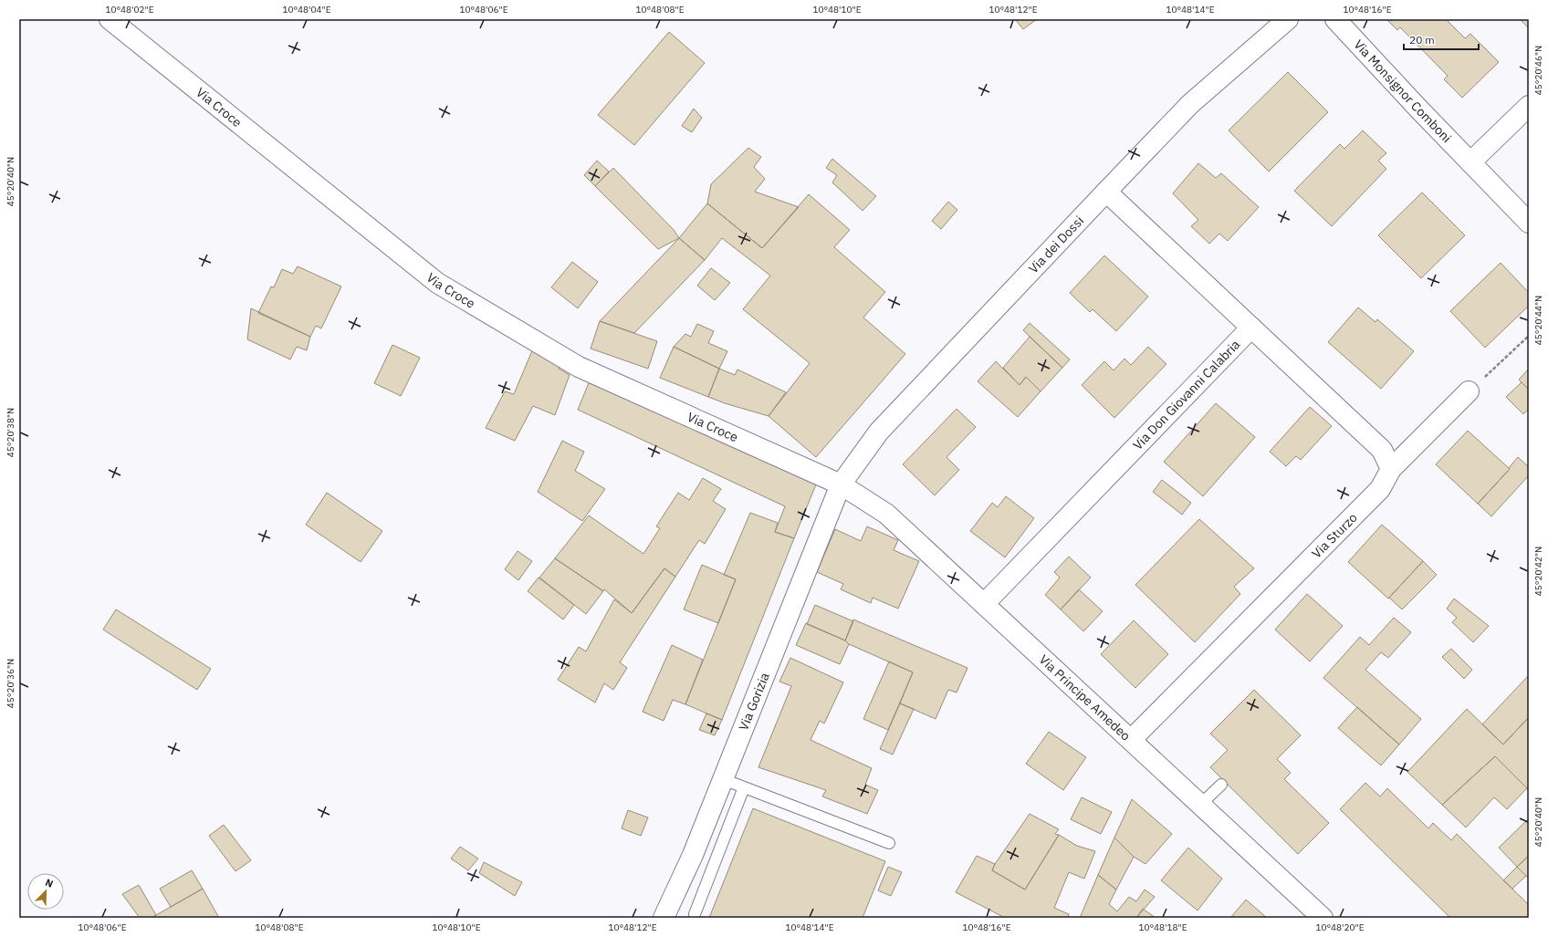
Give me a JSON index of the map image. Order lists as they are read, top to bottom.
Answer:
{
  "streets": {
    "street": [
      "Via Monsignor Comboni",
      "Via Croce",
      "Via dei Dossi",
      "Via Don Giovanni Calabria",
      "Via Sturzo",
      "Via Principe Amedeo",
      "Via Gorizia"
    ]
  },
  "crossings": [
    ["Via Croce", "Via dei Dossi"],
    ["Via Croce", "Via Principe Amedeo"],
    ["Via Croce", "Via Gorizia"],
    ["Via dei Dossi", "Via Principe Amedeo"],
    ["Via dei Dossi", "Via Gorizia"],
    ["Via Don Giovanni Calabria", "Via Principe Amedeo"],
    ["Via Sturzo", "Via Principe Amedeo"],
    ["Via Principe Amedeo", "Via Gorizia"]
  ],
  "scale_bar": "20 m",
  "north": "top right",
  "coordinates": [
    "10°48'02\"E",
    "10°48'04\"E",
    "10°48'06\"E",
    "10°48'08\"E",
    "10°48'10\"E",
    "10°48'12\"E",
    "10°48'14\"E",
    "10°48'16\"E",
    "45°20'46\"N",
    "45°20'40\"N",
    "45°20'44\"N",
    "45°20'38\"N",
    "45°20'42\"N",
    "45°20'36\"N",
    "10°48'18\"E",
    "10°48'20\"E"
  ]
}
